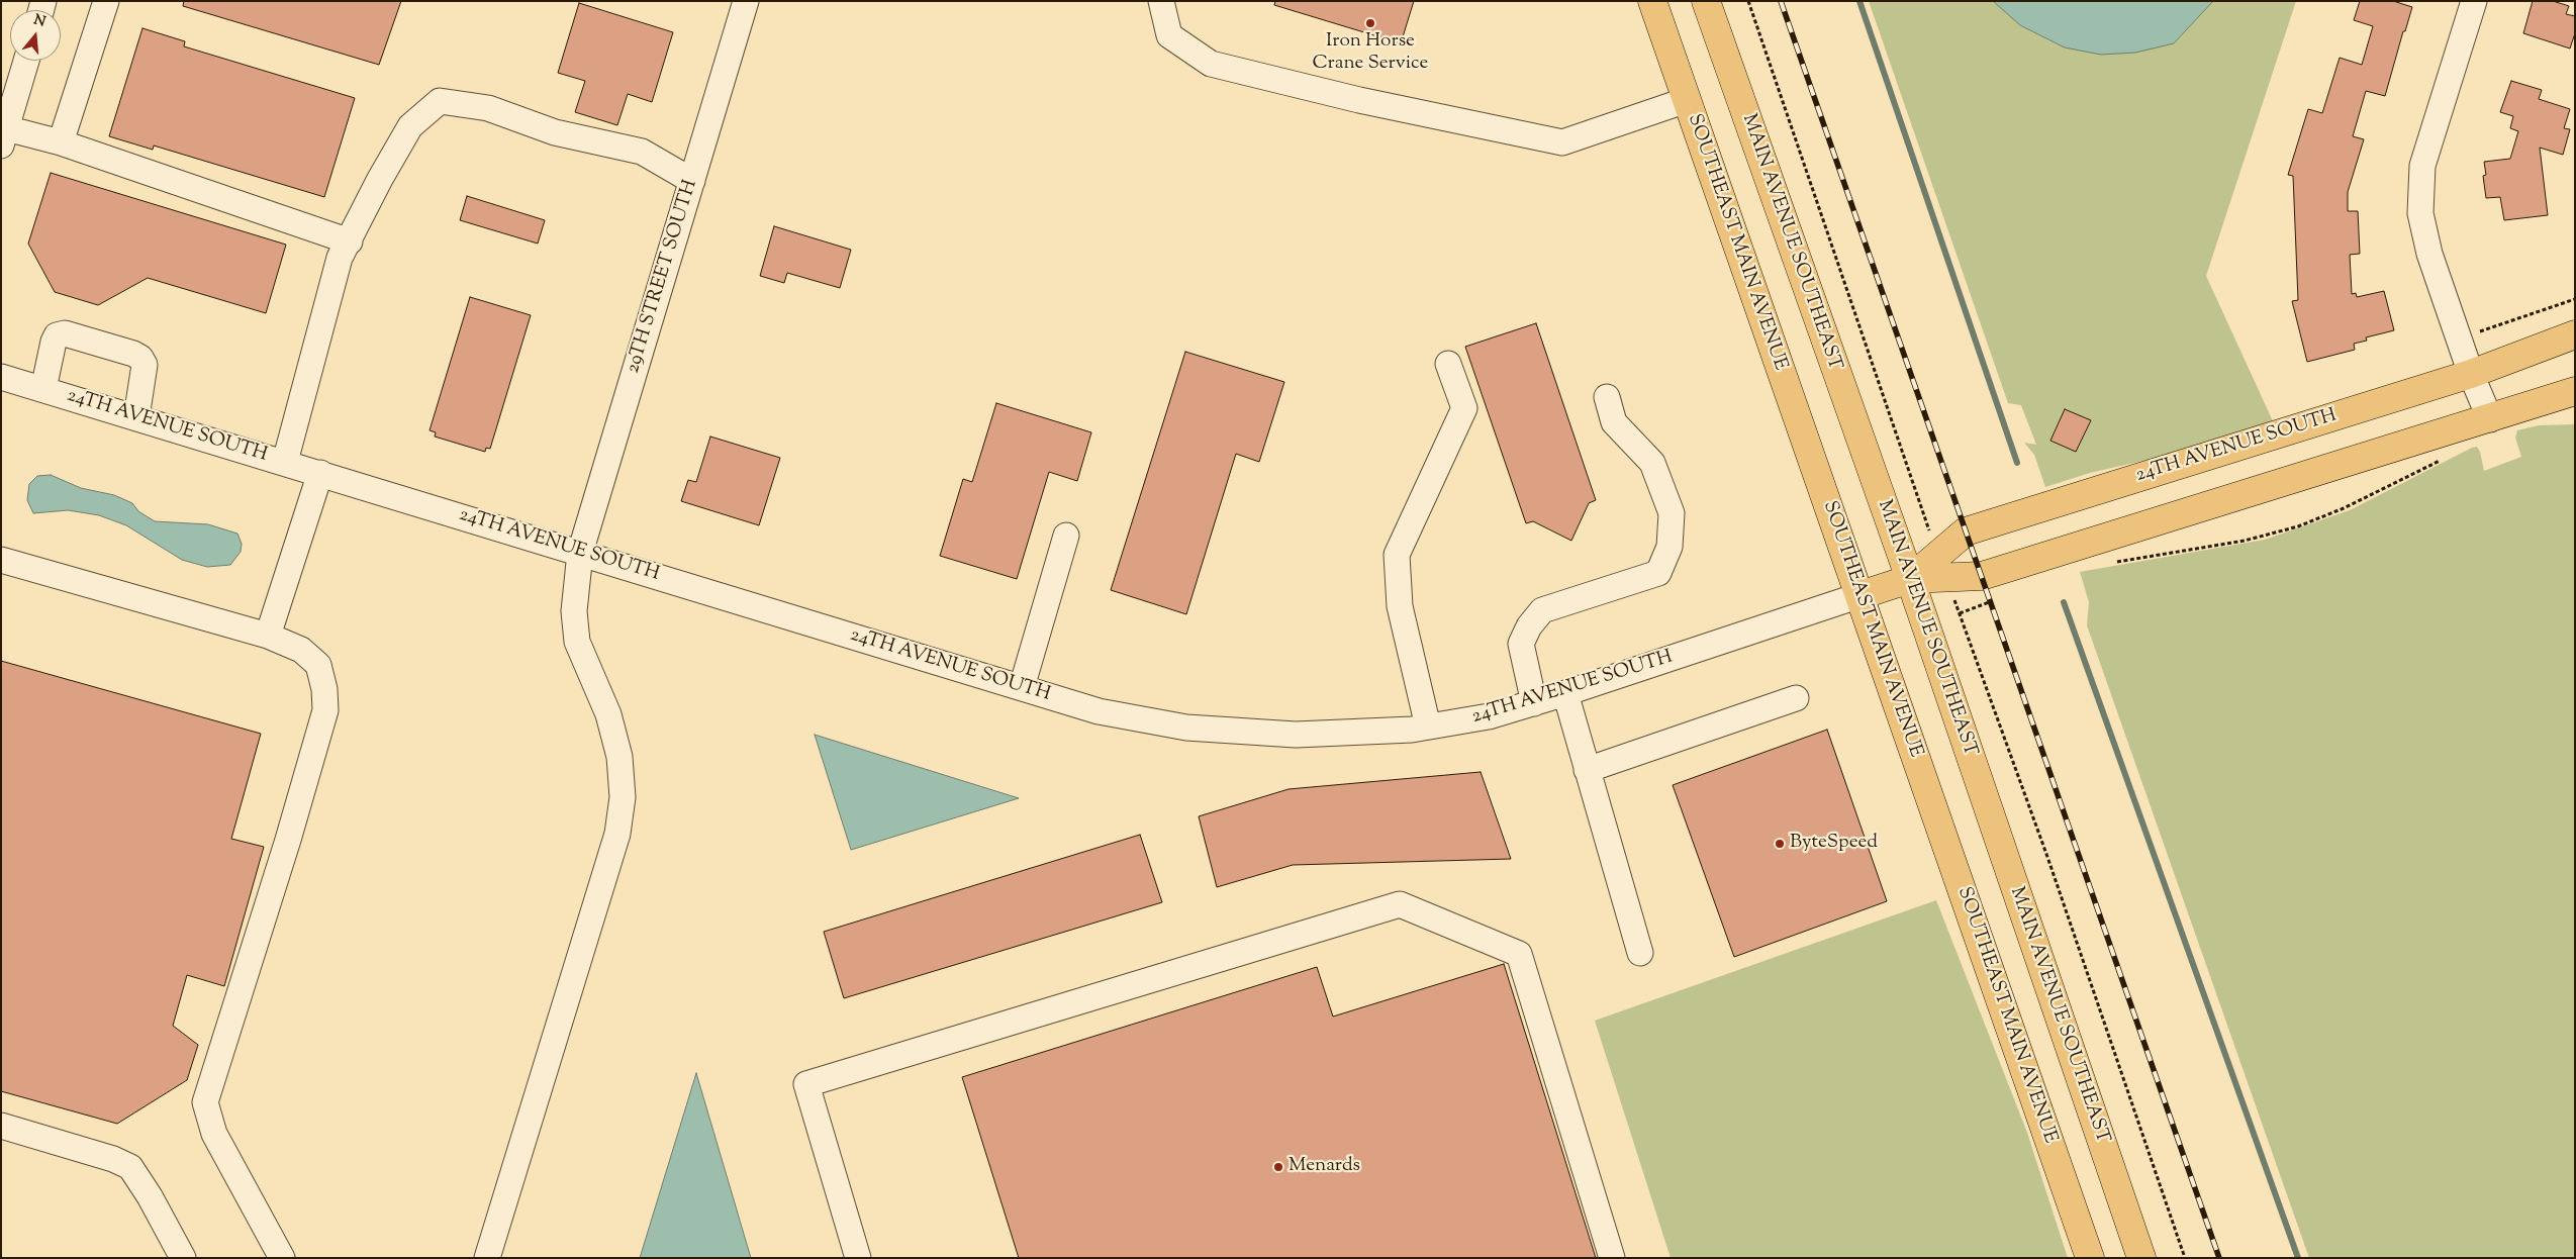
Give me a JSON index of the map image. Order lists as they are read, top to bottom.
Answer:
{
  "streets": {
    "main road": ["SOUTHEAST MAIN AVENUE", "MAIN AVENUE SOUTHEAST", "24TH AVENUE SOUTH"],
    "street": ["29TH STREET SOUTH"]
  },
  "crossings": [
    ["SOUTHEAST MAIN AVENUE", "24TH AVENUE SOUTH"],
    ["MAIN AVENUE SOUTHEAST", "24TH AVENUE SOUTH"],
    ["29TH STREET SOUTH", "24TH AVENUE SOUTH"]
  ],
  "places": ["Iron Horse Crane Service", "ByteSpeed", "Menards"],
  "north": "top"
}
